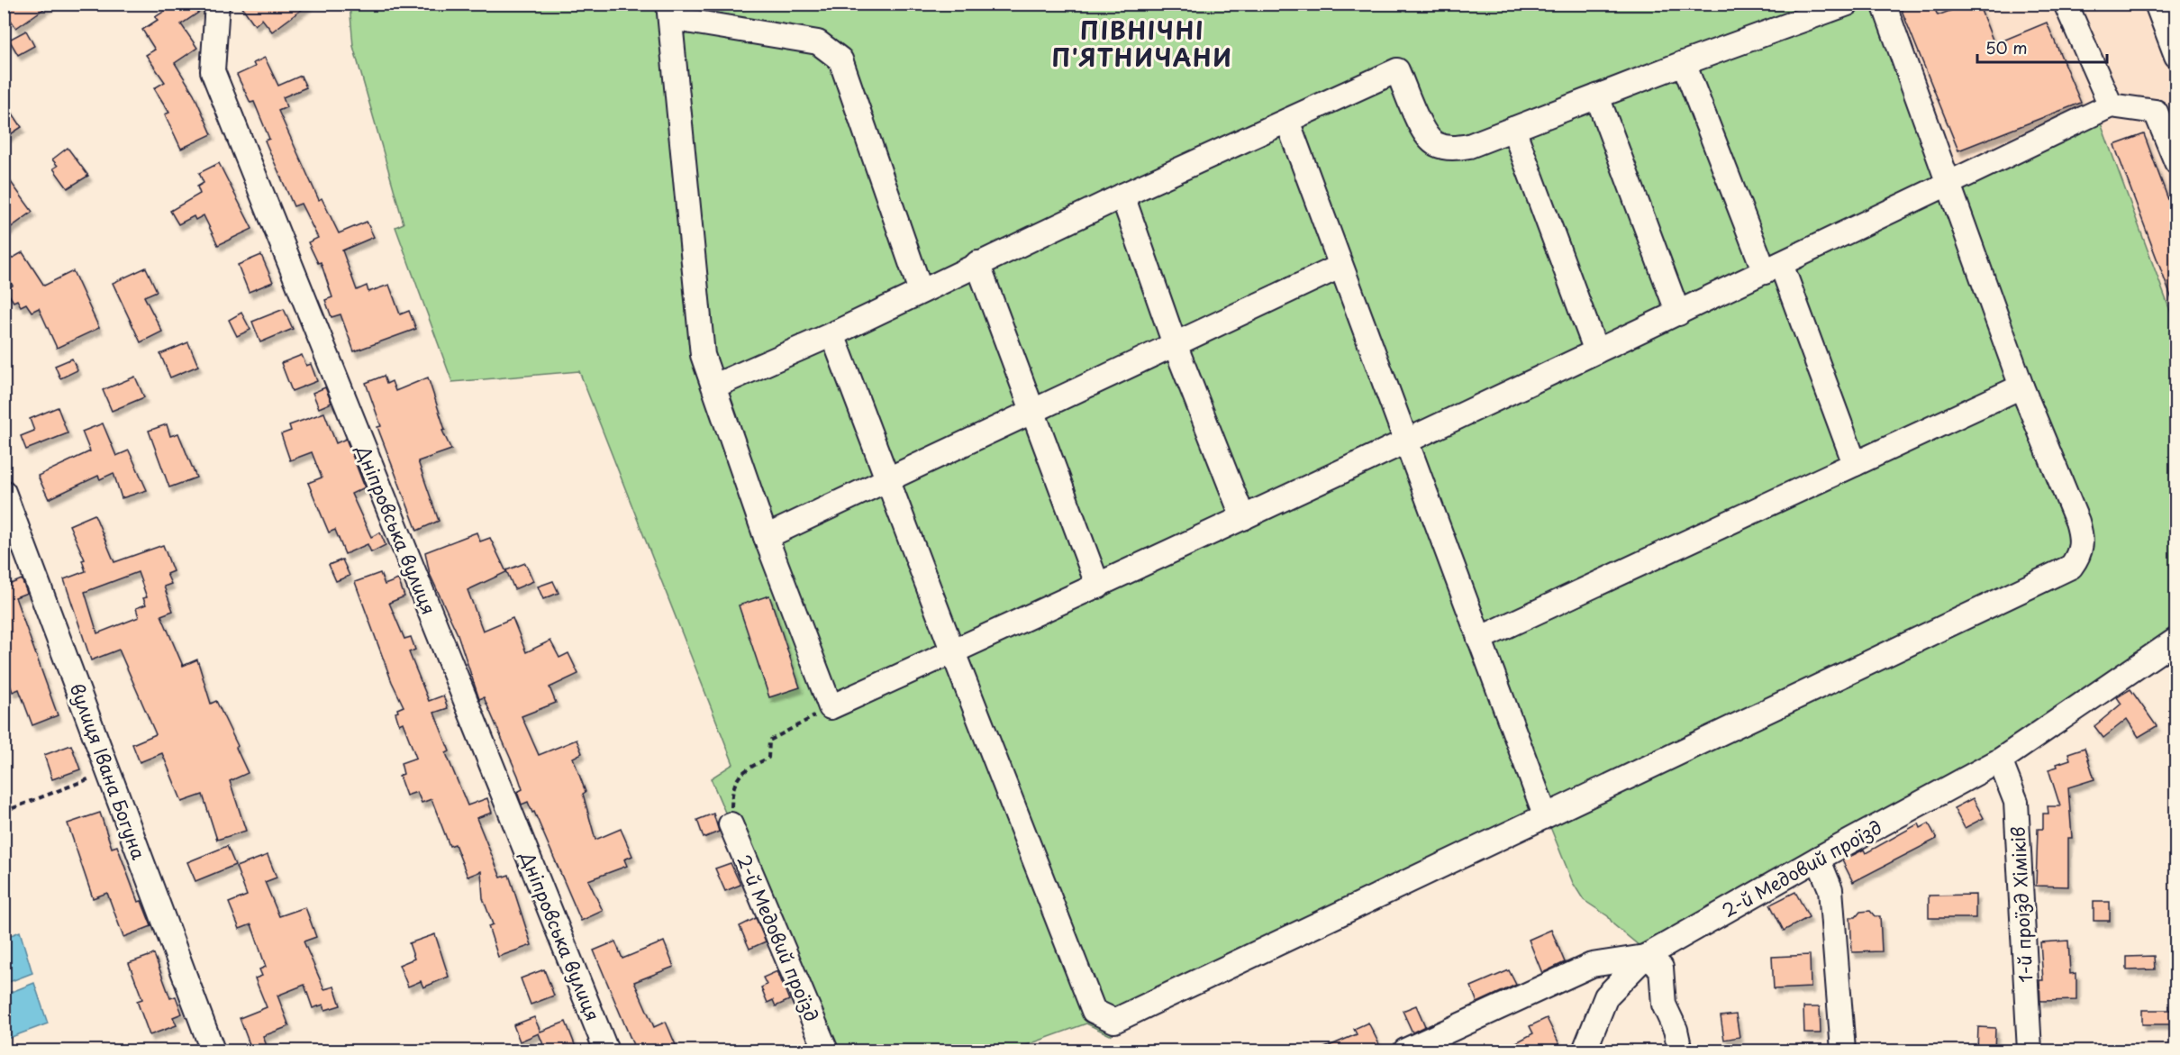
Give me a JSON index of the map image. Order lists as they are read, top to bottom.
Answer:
{
  "streets": {
    "street": [
      "Дніпровська вулиця",
      "вулиця Івана Богуна",
      "2-й Медовий проїзд",
      "1-й проїзд Хіміків"
    ]
  },
  "crossings": [
    ["2-й Медовий проїзд", "1-й проїзд Хіміків"]
  ],
  "districts": ["ПІВНІЧНІ П'ЯТНИЧАНИ"],
  "scale_bar": "50 m"
}
